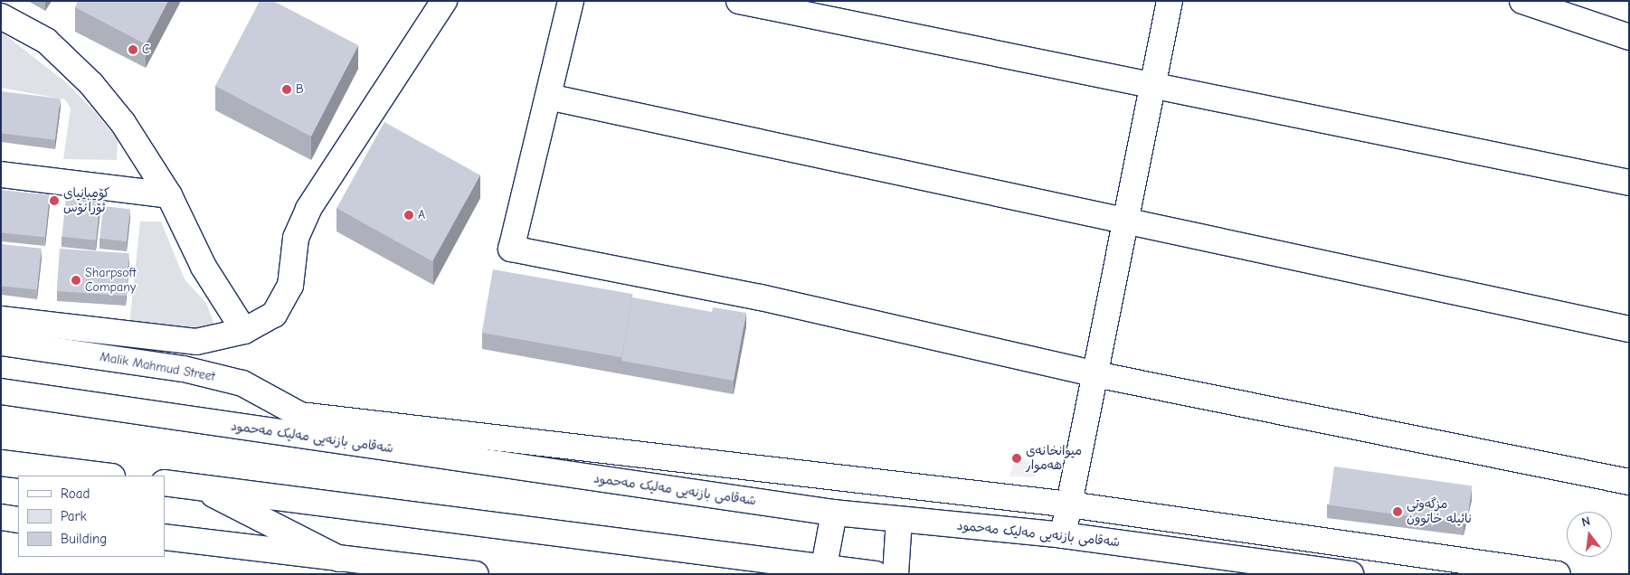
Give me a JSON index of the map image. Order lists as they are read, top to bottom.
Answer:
{
  "streets": {
    "main road": ["Malik Mahmud Street", "شەقامی بازنەیی مەلیک مەحمود"]
  },
  "crossings": [
    ["Malik Mahmud Street", "شەقامی بازنەیی مەلیک مەحمود"]
  ],
  "places": [
    "C",
    "B",
    "کۆمپانیای ئۆرانۆس",
    "A",
    "Sharpsoft Company",
    "میوانخانەی هەموار",
    "مزگەوتی نائیلە خاتوون"
  ],
  "legend": ["Road", "Park", "Building"],
  "north": "top"
}
